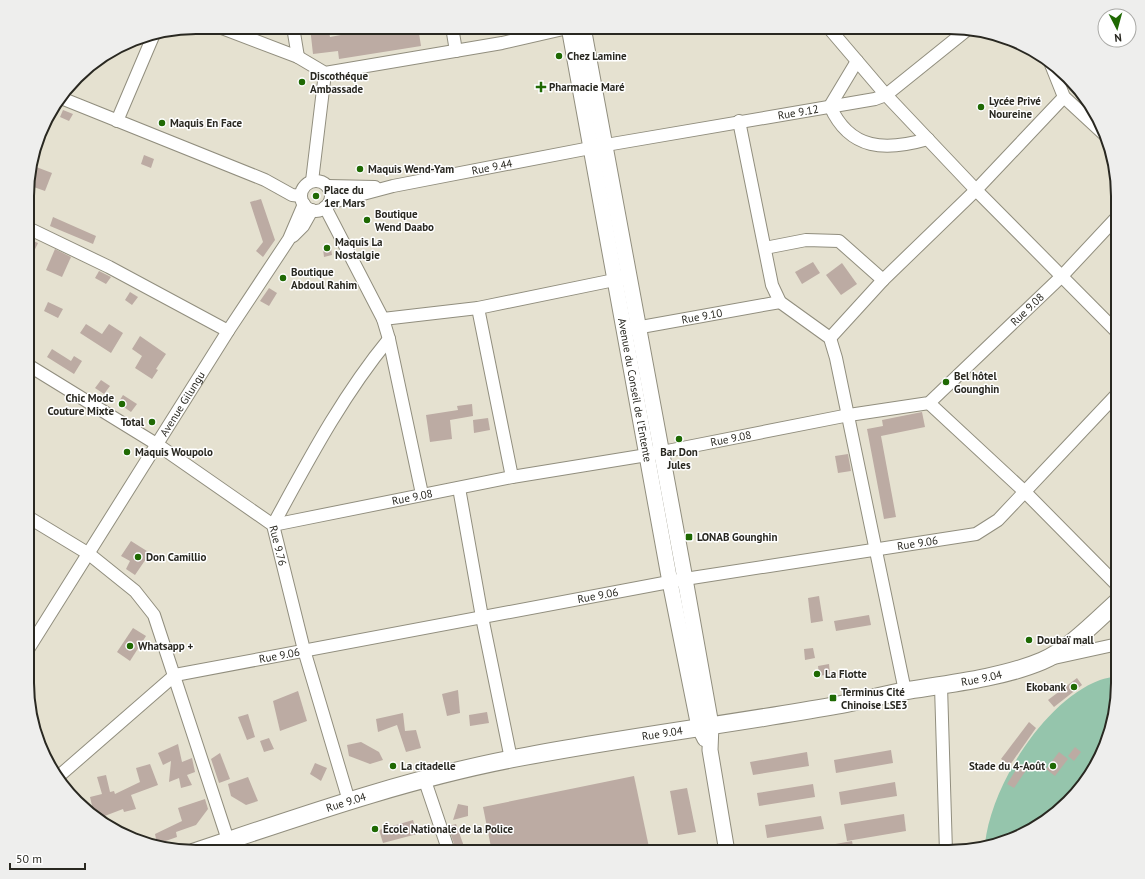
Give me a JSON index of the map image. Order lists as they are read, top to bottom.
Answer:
{
  "streets": {
    "main road": ["Rue 9.04"],
    "street": [
      "Rue 9.12",
      "Rue 9.44",
      "Rue 9.08",
      "Rue 9.10",
      "Avenue du Conseil de l'Entente",
      "Avenue Gilungu",
      "Rue 9.06",
      "Rue 9.76"
    ]
  },
  "crossings": [
    ["Rue 9.12", "Rue 9.44"],
    ["Rue 9.12", "Avenue du Conseil de l'Entente"],
    ["Rue 9.44", "Avenue du Conseil de l'Entente"],
    ["Rue 9.08", "Avenue du Conseil de l'Entente"],
    ["Rue 9.08", "Rue 9.76"],
    ["Rue 9.10", "Avenue du Conseil de l'Entente"],
    ["Avenue du Conseil de l'Entente", "Rue 9.06"],
    ["Avenue du Conseil de l'Entente", "Rue 9.04"],
    ["Avenue Gilungu", "Rue 9.76"],
    ["Rue 9.06", "Rue 9.76"],
    ["Rue 9.76", "Rue 9.04"]
  ],
  "places": {
    "other": [
      "Chez Lamine",
      "Discothéque Ambassade",
      "Lycée Privé Noureine",
      "Maquis En Face",
      "Maquis Wend-Yam",
      "Place du 1er Mars",
      "Boutique Wend Daabo",
      "Maquis La Nostalgie",
      "Boutique Abdoul Rahim",
      "Bel hôtel Gounghin",
      "Chic Mode Couture Mixte",
      "Total",
      "Bar Don Jules",
      "Maquis Woupolo",
      "Don Camillio",
      "Doubaï mall",
      "Whatsapp +",
      "La Flotte",
      "Ekobank",
      "La citadelle",
      "Stade du 4-Août",
      "École Nationale de la Police"
    ],
    "health": ["Pharmacie Maré"],
    "transit": ["LONAB Gounghin", "Terminus Cité Chinoise LSE3"]
  },
  "scale_bar": "50 m",
  "north": "bottom"
}
